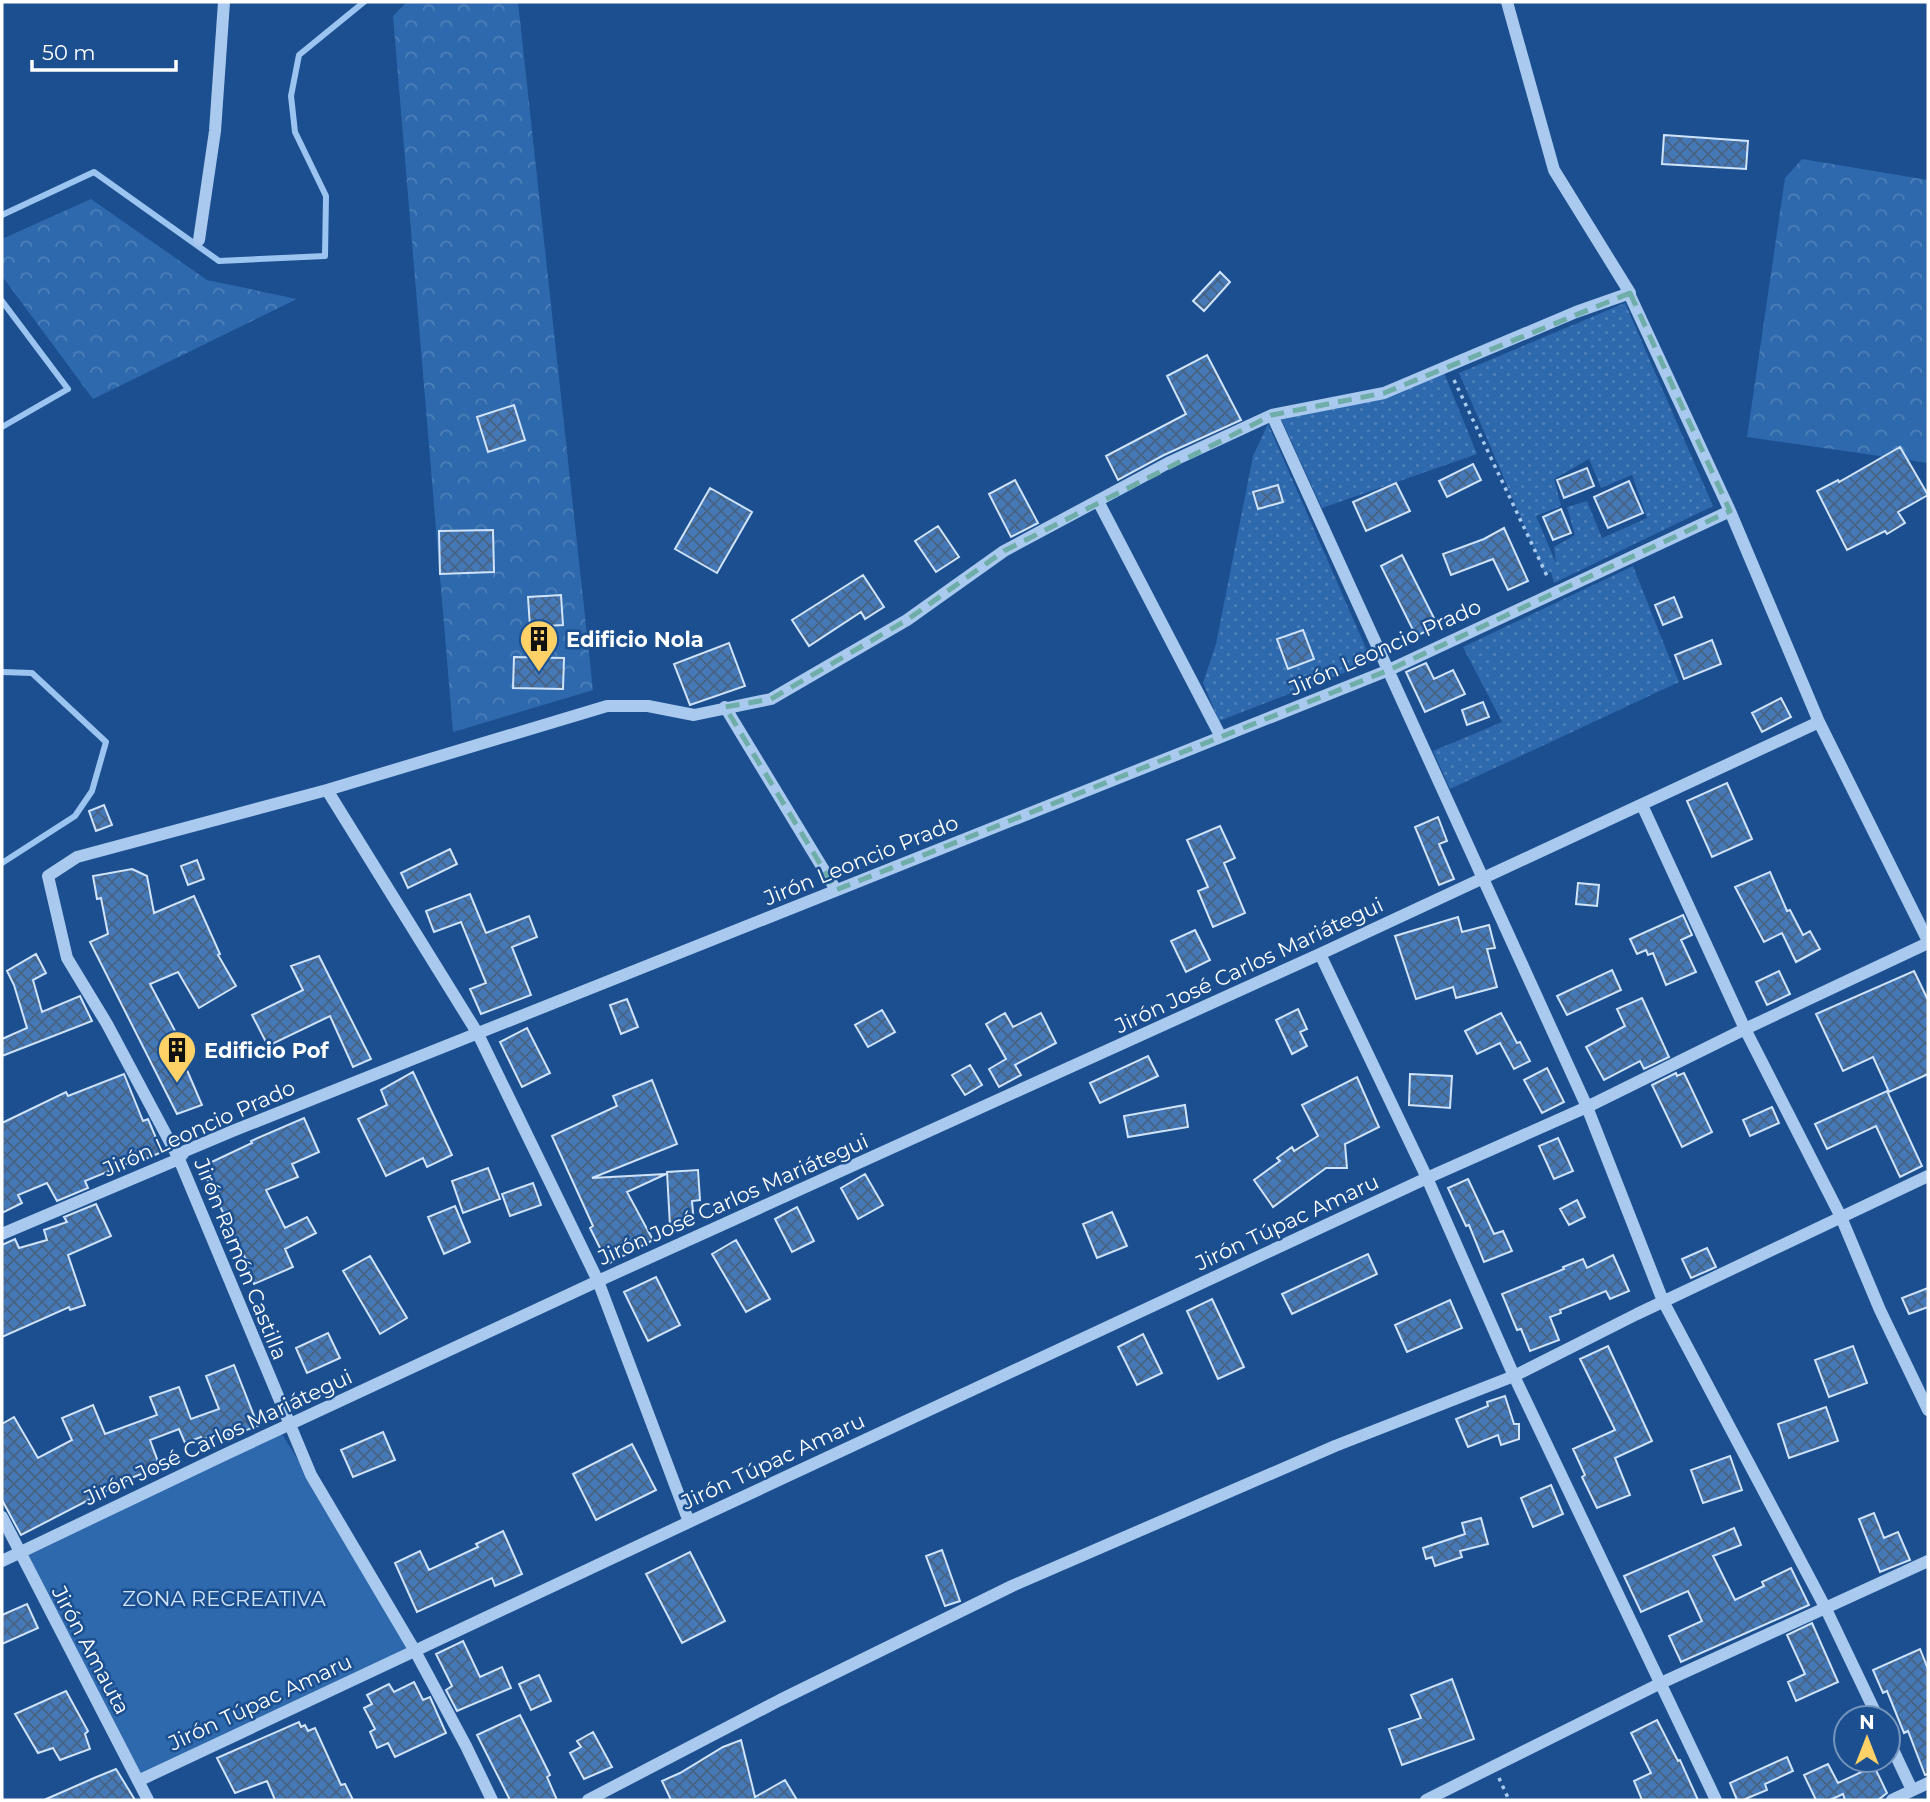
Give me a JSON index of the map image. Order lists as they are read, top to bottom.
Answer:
{
  "streets": {
    "street": [
      "Jirón Leoncio Prado",
      "Jirón José Carlos Mariátegui",
      "Jirón Túpac Amaru",
      "Jirón Ramón Castilla",
      "Jirón Amauta"
    ]
  },
  "crossings": [
    ["Jirón Leoncio Prado", "Jirón Ramón Castilla"],
    ["Jirón José Carlos Mariátegui", "Jirón Ramón Castilla"],
    ["Jirón José Carlos Mariátegui", "Jirón Amauta"],
    ["Jirón Túpac Amaru", "Jirón Ramón Castilla"],
    ["Jirón Túpac Amaru", "Jirón Amauta"]
  ],
  "parks": ["ZONA RECREATIVA"],
  "places": {
    "building": ["Edificio Nola", "Edificio Pof"]
  },
  "scale_bar": "50 m",
  "north": "top"
}
